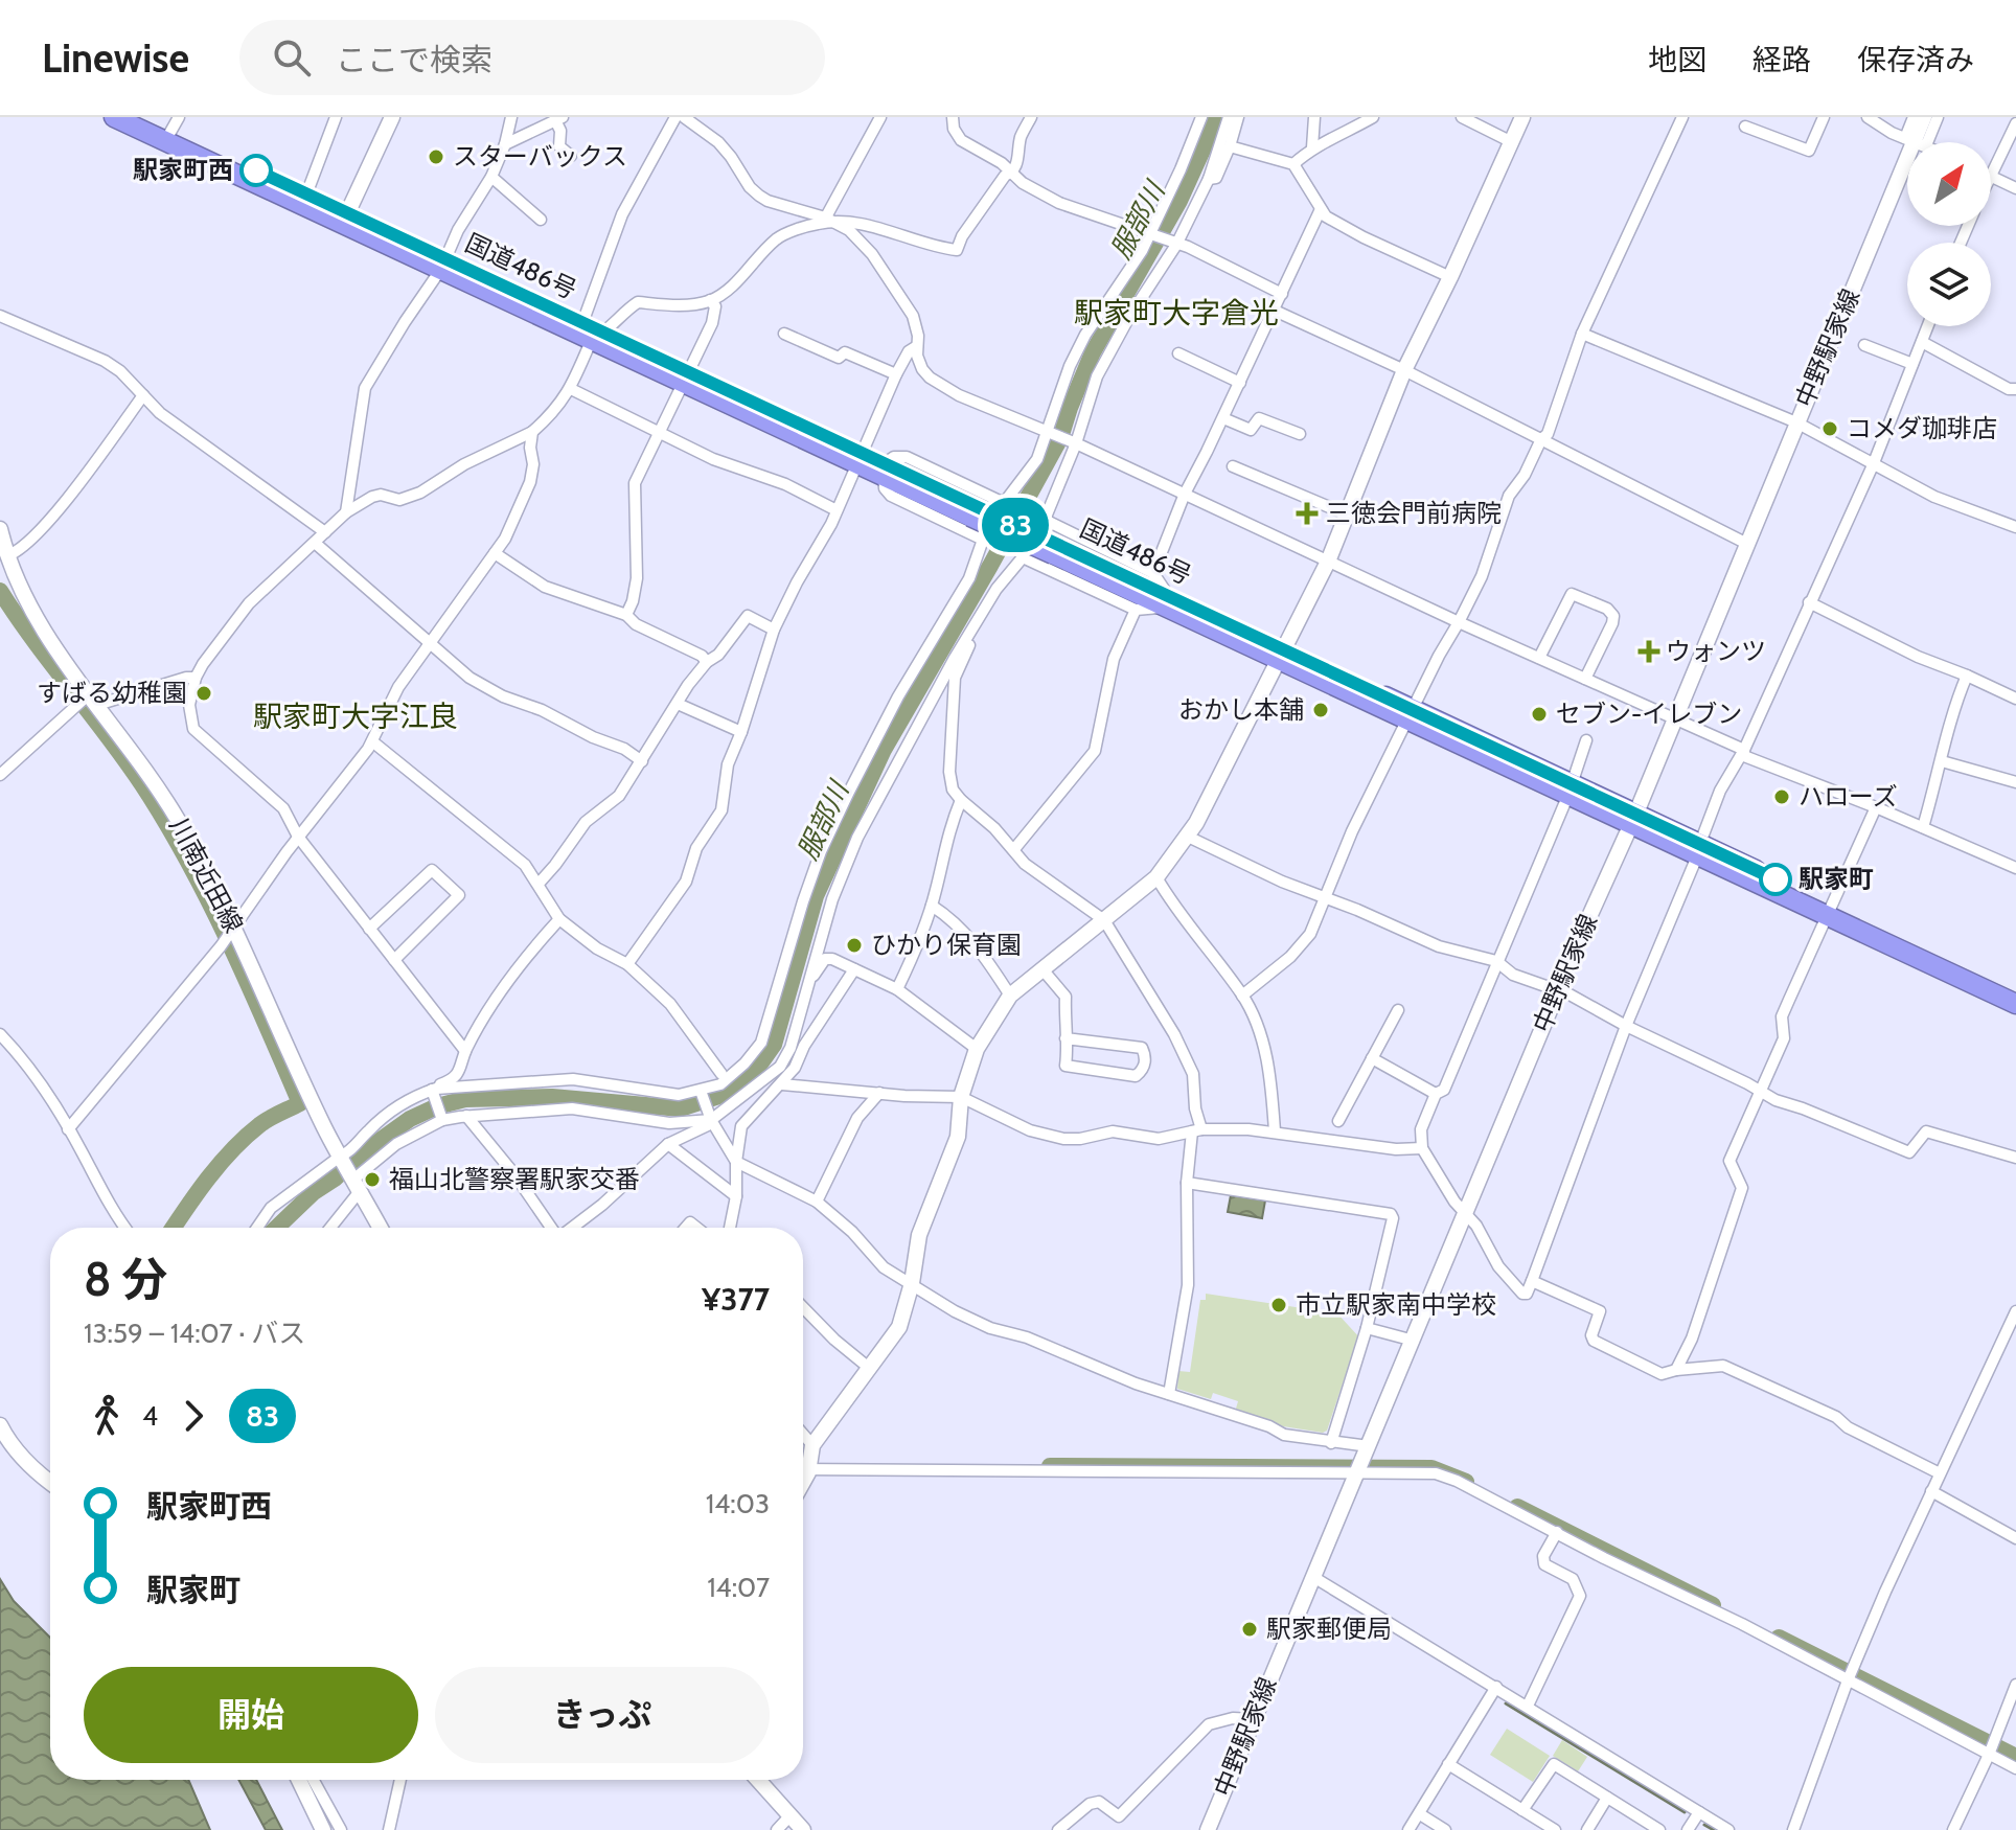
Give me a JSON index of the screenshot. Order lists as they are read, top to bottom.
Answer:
{
  "streets": {
    "highway": ["国道486号"],
    "main road": ["中野駅家線", "川南近田線"]
  },
  "crossings": [
    ["国道486号", "中野駅家線"]
  ],
  "districts": ["駅家町大字倉光", "駅家町大字江良"],
  "water": ["服部川"],
  "places": {
    "other": [
      "スターバックス",
      "駅家町西",
      "コメダ珈琲店",
      "すばる幼稚園",
      "おかし本舗",
      "セブン-イレブン",
      "ハローズ",
      "駅家町",
      "ひかり保育園",
      "福山北警察署駅家交番",
      "市立駅家南中学校",
      "駅家郵便局"
    ],
    "health": ["三徳会門前病院", "ウォンツ"]
  },
  "lines": ["bus line 83"],
  "north": "top right",
  "page": {
    "header": "Linewise",
    "search": "ここで検索",
    "nav": ["地図", "経路", "保存済み"],
    "on_map": "83",
    "heading": ["8 分", "13:59 – 14:07 · バス", "¥377"],
    "legs": ["4", "83"],
    "list": [
      {
        "name": "駅家町西",
        "value": "14:03"
      },
      {
        "name": "駅家町",
        "value": "14:07"
      }
    ],
    "buttons": ["開始", "きっぷ"]
  }
}
